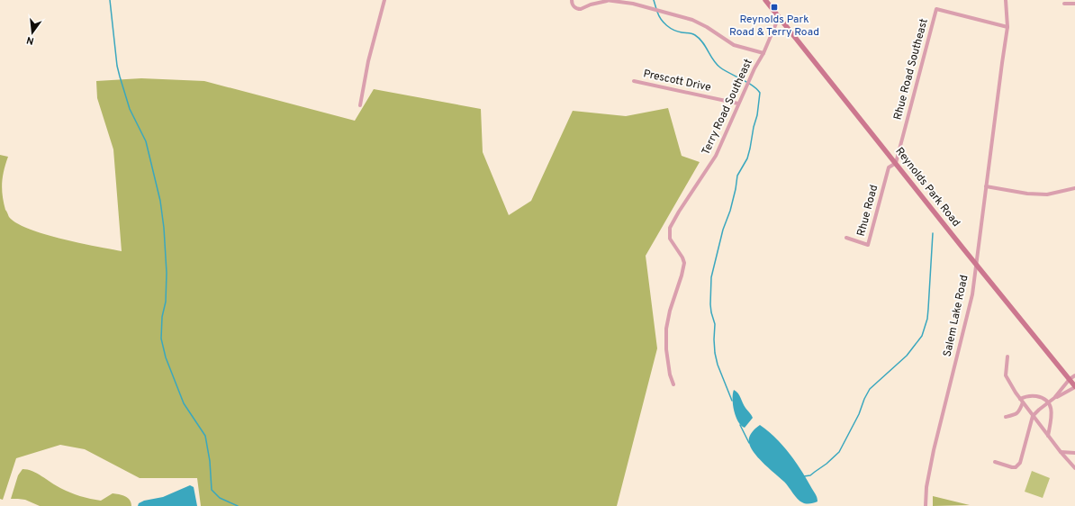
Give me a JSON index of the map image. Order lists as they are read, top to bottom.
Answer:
{
  "streets": {
    "main road": ["Reynolds Park Road"],
    "street": [
      "Rhue Road Southeast",
      "Prescott Drive",
      "Terry Road Southeast",
      "Rhue Road",
      "Salem Lake Road"
    ]
  },
  "crossings": [
    ["Rhue Road Southeast", "Reynolds Park Road"],
    ["Rhue Road Southeast", "Rhue Road"],
    ["Rhue Road Southeast", "Salem Lake Road"],
    ["Prescott Drive", "Terry Road Southeast"],
    ["Terry Road Southeast", "Reynolds Park Road"],
    ["Reynolds Park Road", "Rhue Road"],
    ["Reynolds Park Road", "Salem Lake Road"]
  ],
  "places": {
    "transit": ["Reynolds Park Road & Terry Road"]
  },
  "north": "bottom"
}
